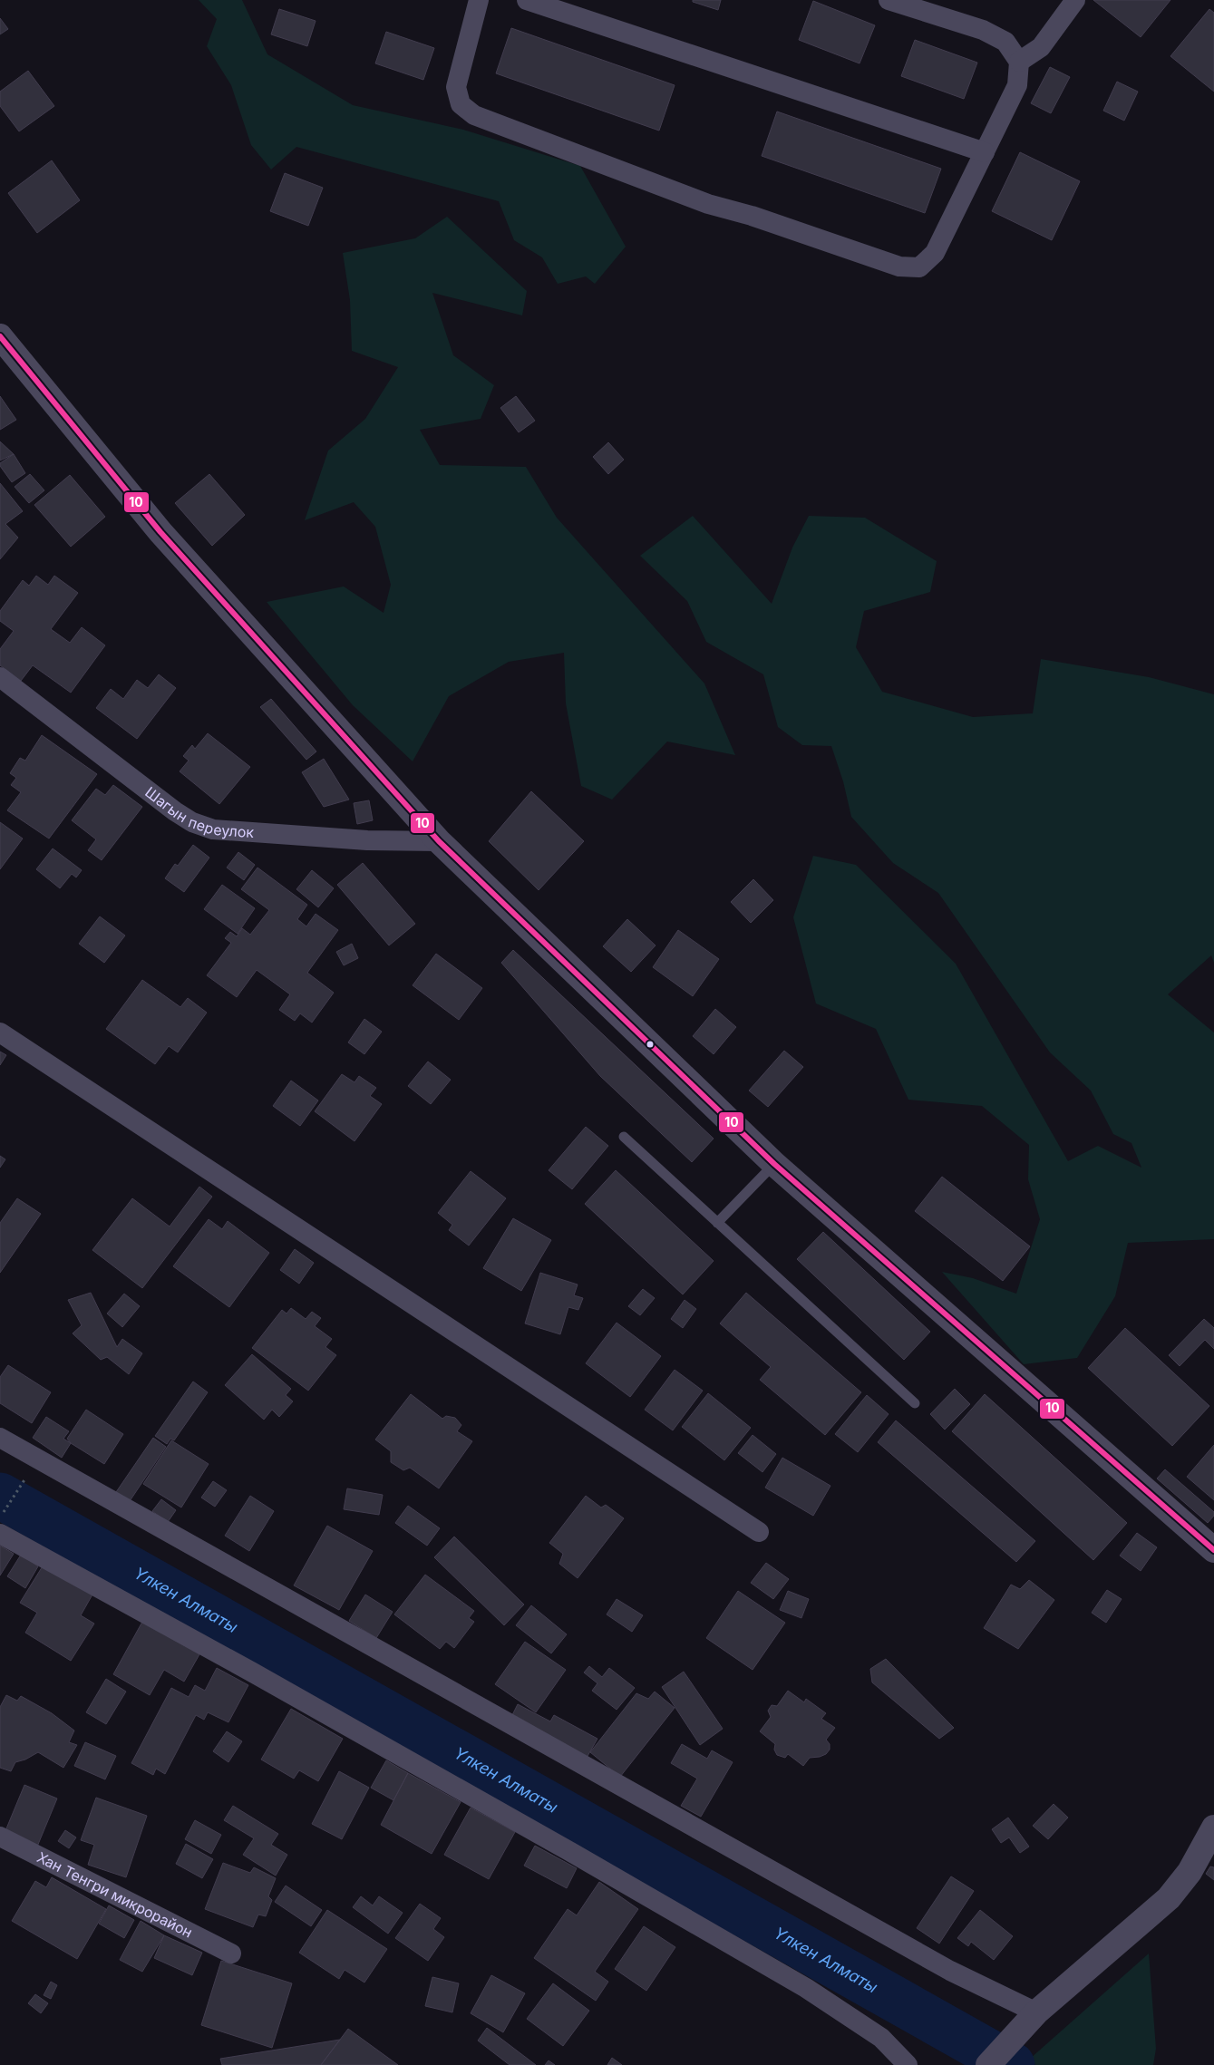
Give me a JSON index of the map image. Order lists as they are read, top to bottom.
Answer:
{
  "streets": {
    "street": ["Шагын переулок", "Хан Тенгри микрорайон"]
  },
  "water": ["Үлкен Алматы"],
  "lines": ["transit line 10"]
}
